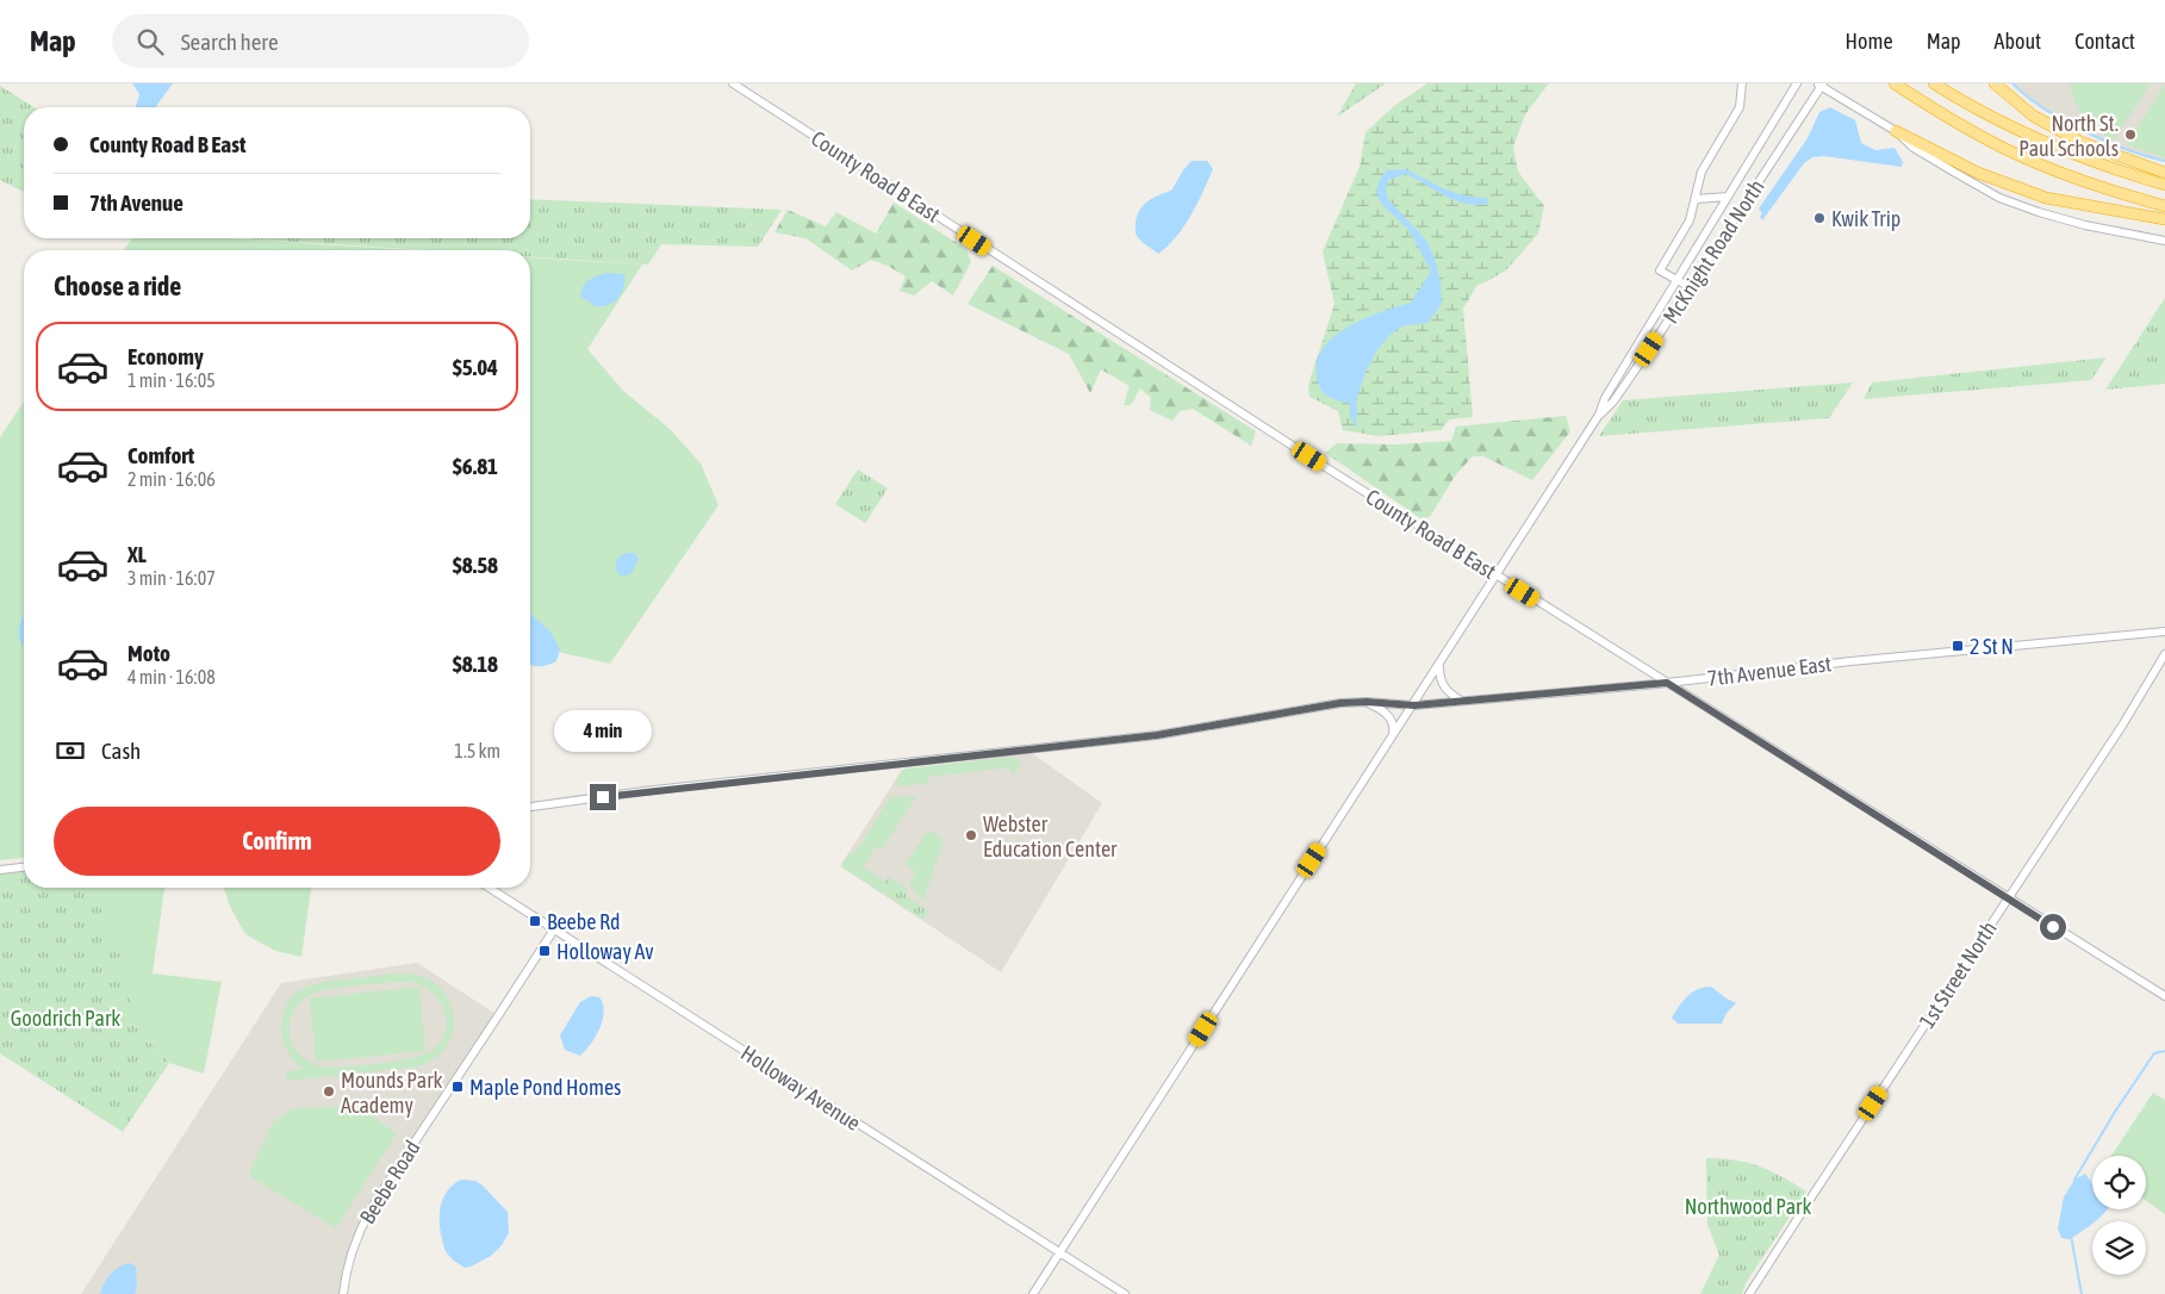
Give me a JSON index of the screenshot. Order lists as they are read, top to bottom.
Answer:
{
  "streets": {
    "street": [
      "County Road B East",
      "McKnight Road North",
      "7th Avenue East",
      "1st Street North",
      "Holloway Avenue",
      "Beebe Road"
    ]
  },
  "crossings": [
    ["County Road B East", "McKnight Road North"],
    ["County Road B East", "7th Avenue East"],
    ["County Road B East", "1st Street North"],
    ["McKnight Road North", "7th Avenue East"],
    ["McKnight Road North", "Holloway Avenue"],
    ["Holloway Avenue", "Beebe Road"]
  ],
  "parks": ["Goodrich Park", "Northwood Park"],
  "places": {
    "other": [
      "North St. Paul Schools",
      "Kwik Trip",
      "Webster Education Center",
      "Mounds Park Academy"
    ],
    "transit": [
      "2 St N",
      "Beebe Rd",
      "Holloway Av",
      "Maple Pond Homes"
    ]
  },
  "page": {
    "header": "Map",
    "search": "Search here",
    "nav": [
      "Home",
      "Map",
      "About",
      "Contact"
    ],
    "banner": ["County Road B East", "7th Avenue"],
    "heading": "Choose a ride",
    "list": [
      {
        "name": "Economy",
        "note": "1 min · 16:05",
        "value": "$5.04"
      },
      {
        "name": "Comfort",
        "note": "2 min · 16:06",
        "value": "$6.81"
      },
      {
        "name": "XL",
        "note": "3 min · 16:07",
        "value": "$8.58"
      },
      {
        "name": "Moto",
        "note": "4 min · 16:08",
        "value": "$8.18"
      }
    ],
    "bubble": "4 min",
    "pay": ["Cash", "1.5 km"],
    "buttons": "Confirm"
  }
}
